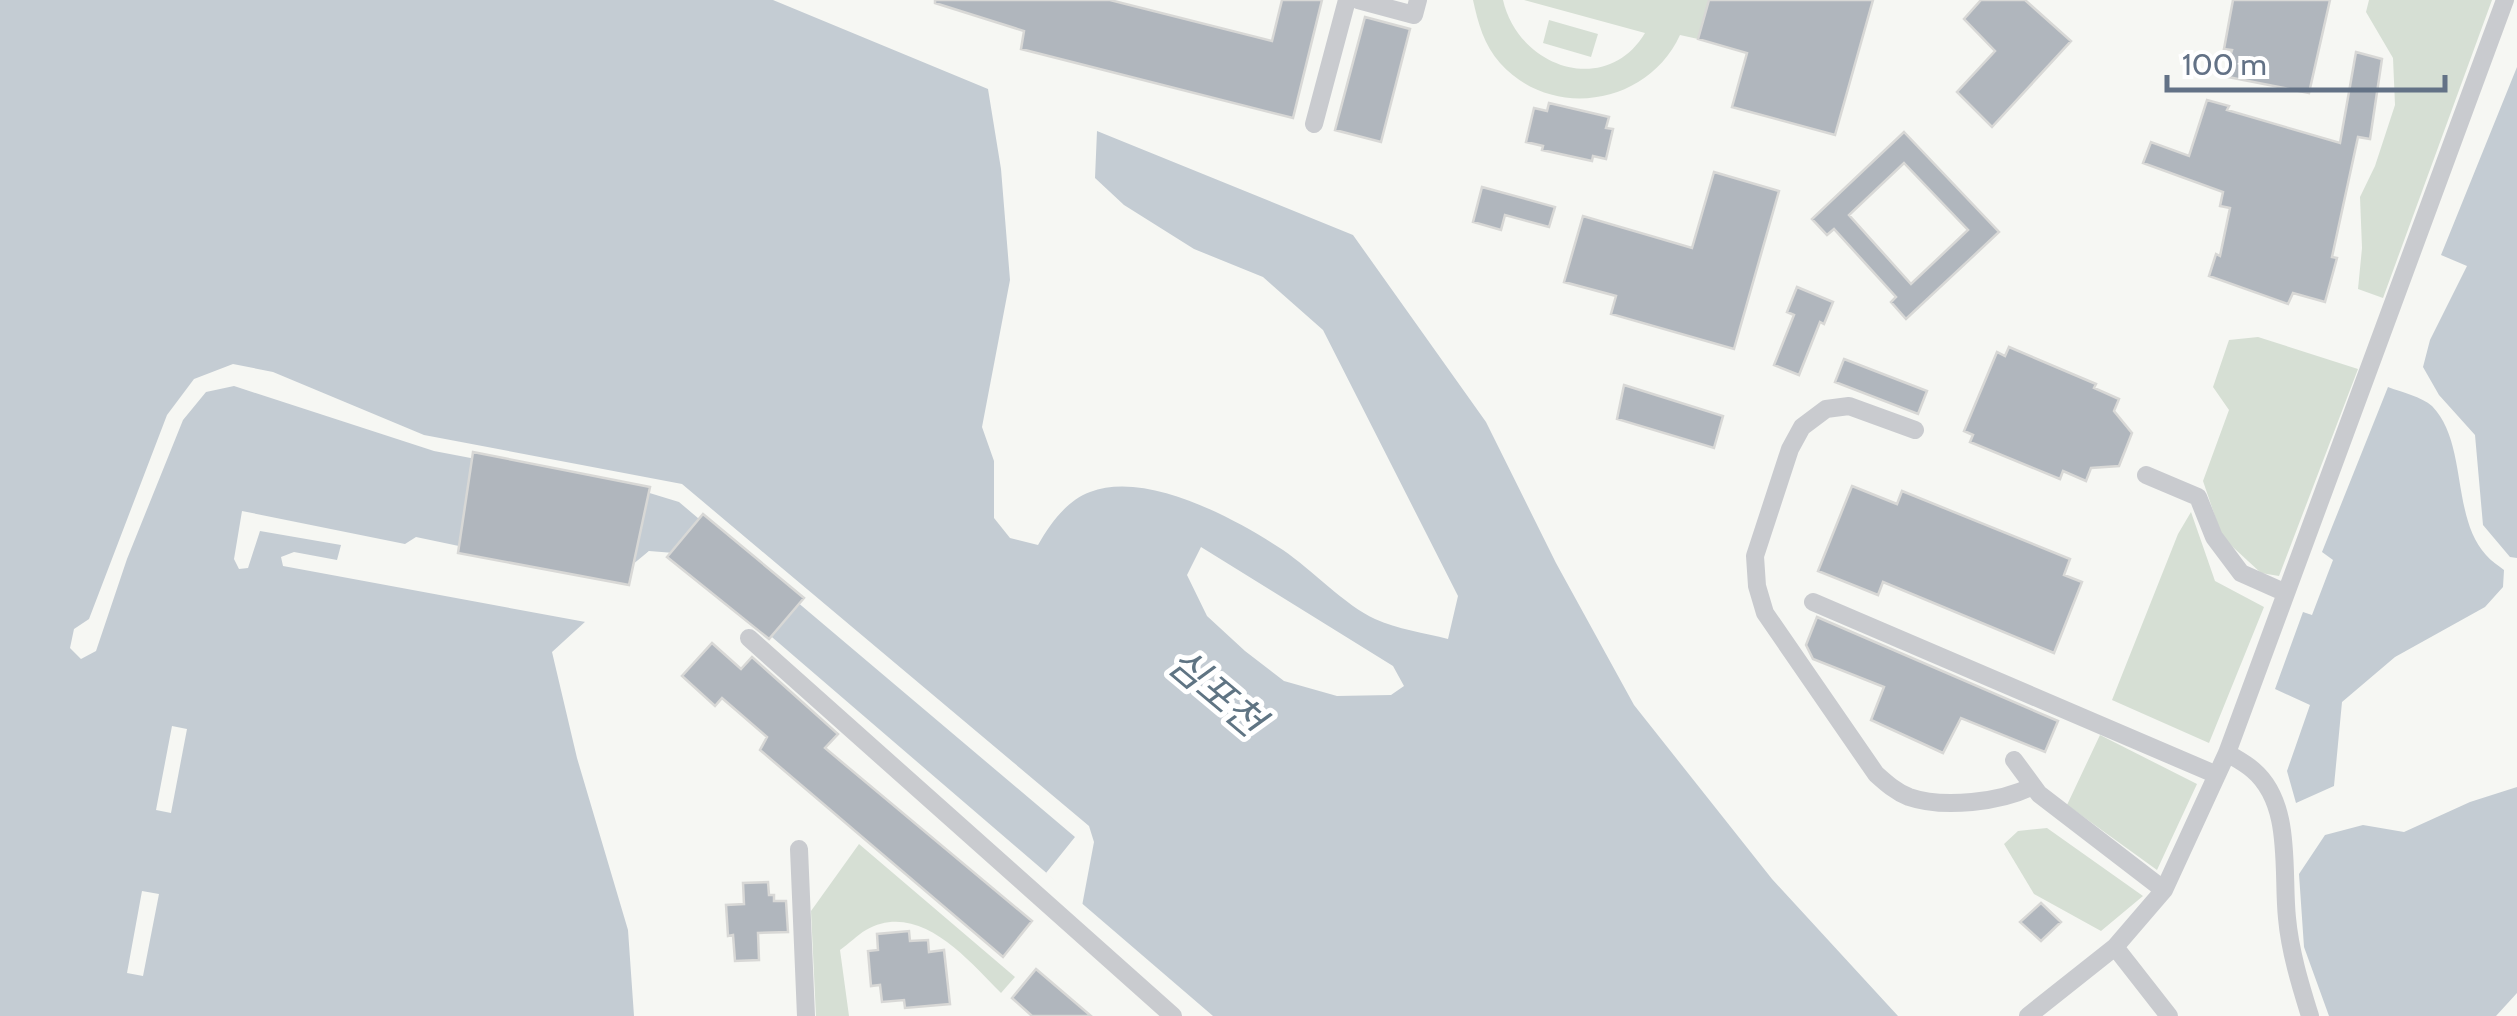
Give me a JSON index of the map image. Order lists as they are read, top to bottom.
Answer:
{
  "water": ["심포천"],
  "scale_bar": "100 m"
}
